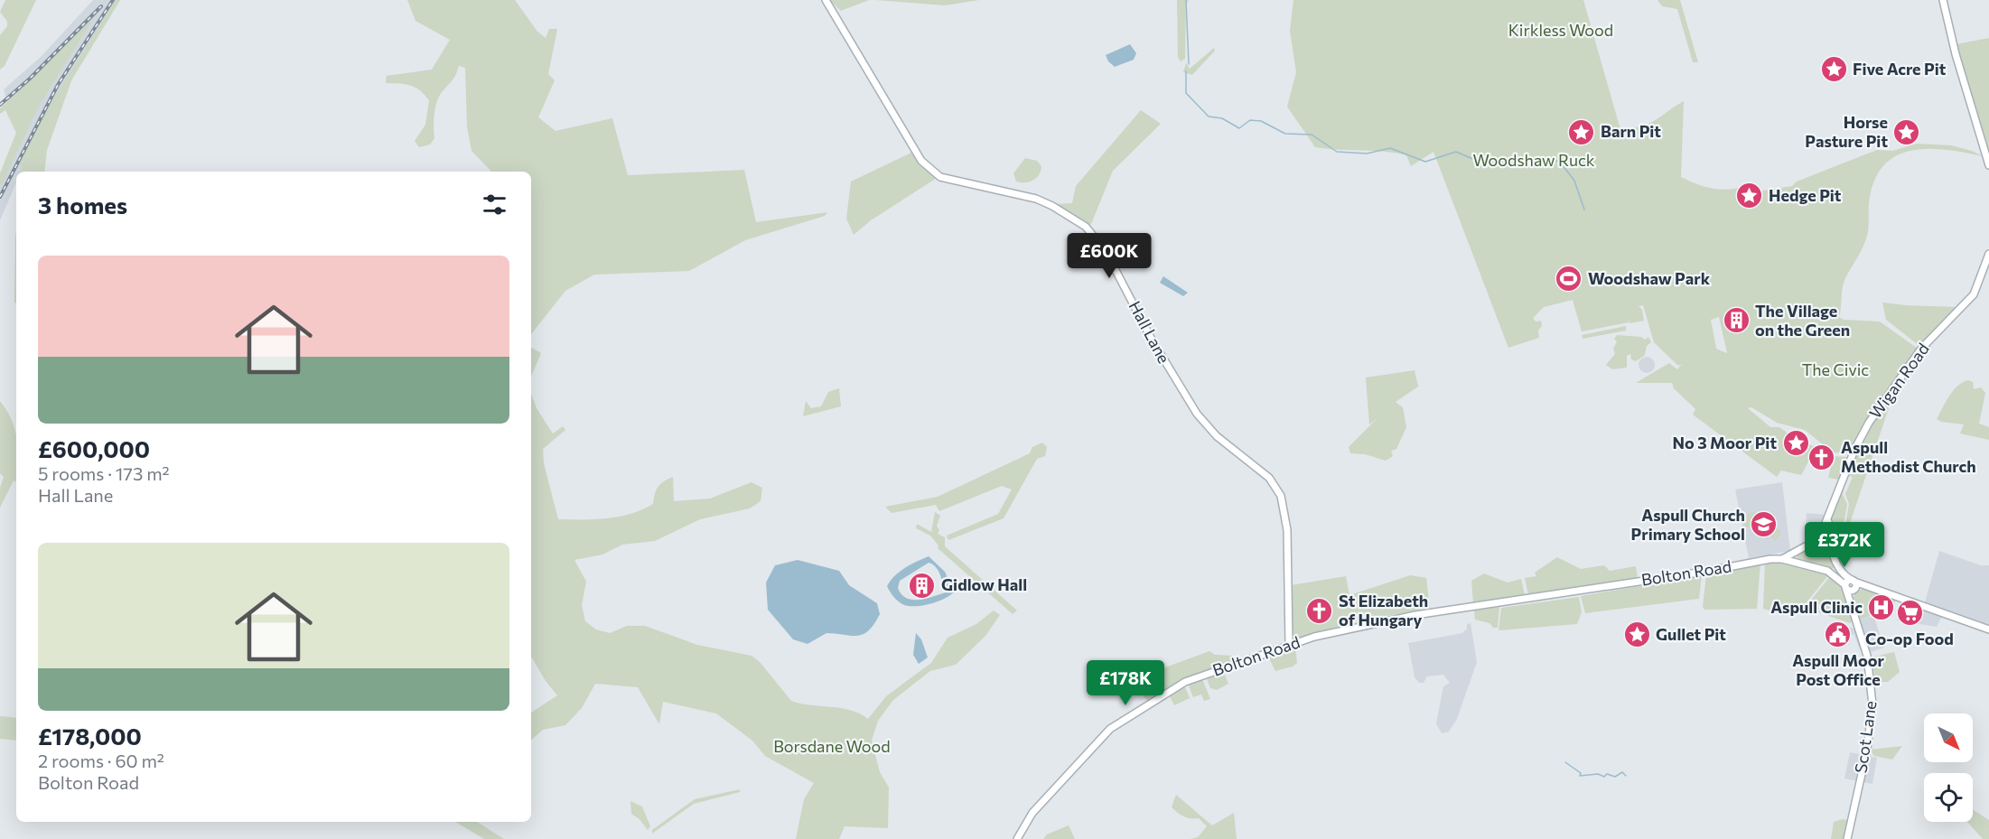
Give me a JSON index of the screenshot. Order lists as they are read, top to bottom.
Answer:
{
  "streets": {
    "main road": [
      "Hall Lane",
      "Wigan Road",
      "Bolton Road",
      "Scot Lane"
    ]
  },
  "crossings": [
    ["Hall Lane", "Bolton Road"],
    ["Wigan Road", "Bolton Road"],
    ["Bolton Road", "Scot Lane"]
  ],
  "parks": [
    "Kirkless Wood",
    "Woodshaw Ruck",
    "The Civic",
    "Borsdane Wood"
  ],
  "places": {
    "place": [
      "Five Acre Pit",
      "Barn Pit",
      "Horse Pasture Pit",
      "Hedge Pit",
      "No 3 Moor Pit",
      "Gullet Pit"
    ],
    "sports": ["Woodshaw Park"],
    "building": ["The Village on the Green", "Gidlow Hall"],
    "church": ["Aspull Methodist Church", "St Elizabeth of Hungary"],
    "school or university": ["Aspull Church Primary School"],
    "hospital": ["Aspull Clinic"],
    "supermarket": ["Co-op Food"],
    "public building": ["Aspull Moor Post Office"]
  },
  "north": "bottom right",
  "page": {
    "heading": "3 homes",
    "price": ["£600K", "£372K", "£178K"],
    "list": [
      {
        "name": "£600,000",
        "note": "5 rooms · 173 m² · Hall Lane"
      },
      {
        "name": "£178,000",
        "note": "2 rooms · 60 m² · Bolton Road"
      }
    ]
  }
}
